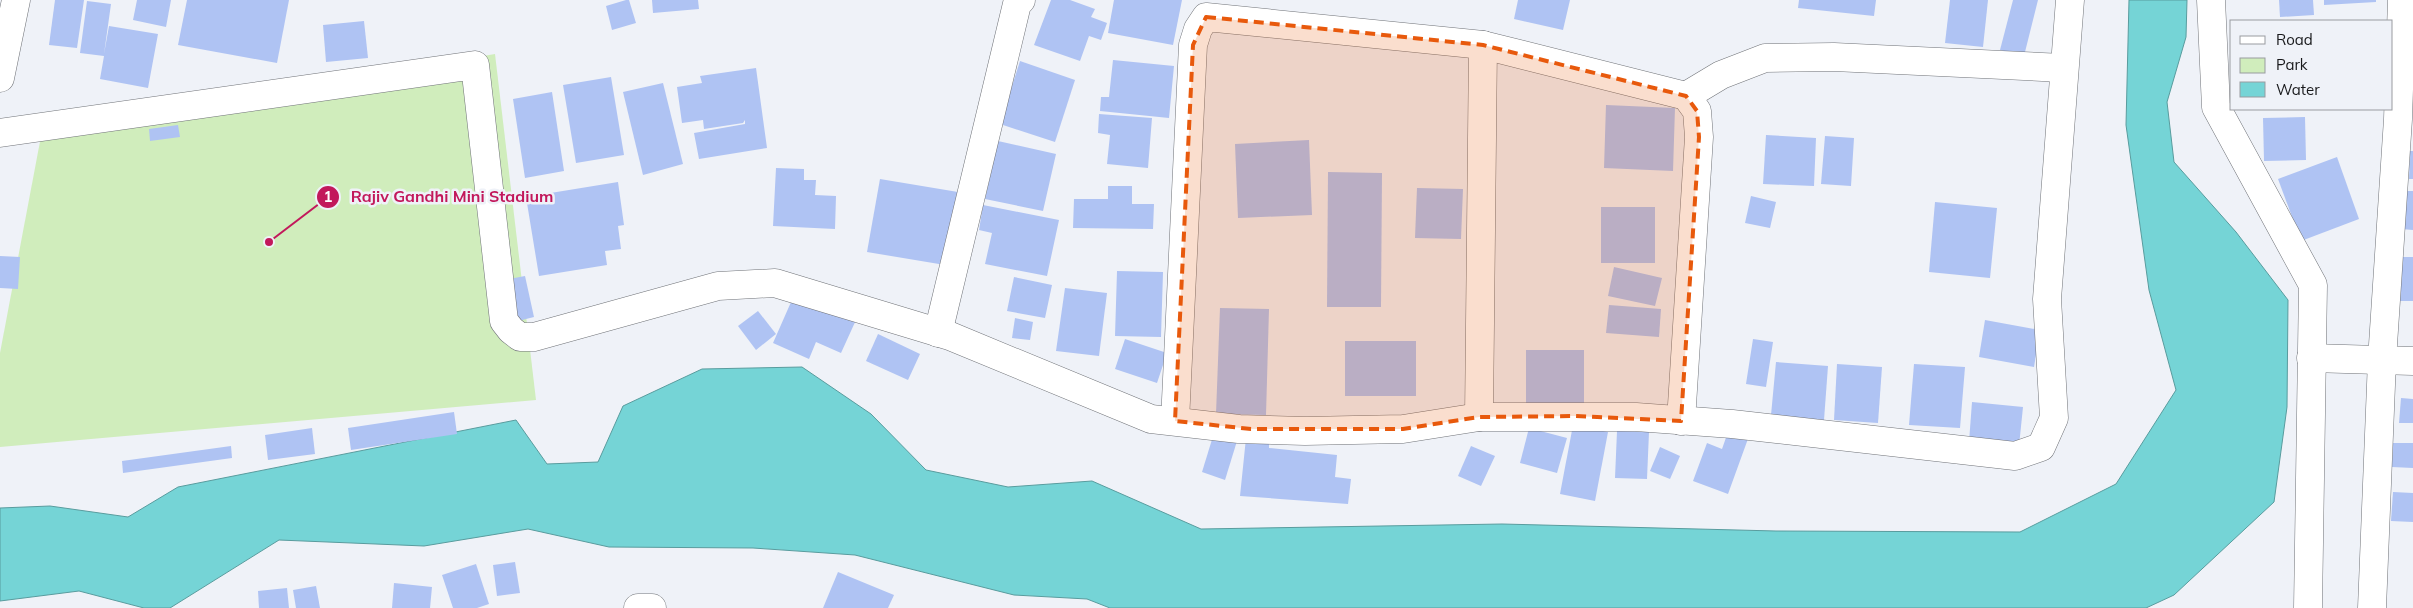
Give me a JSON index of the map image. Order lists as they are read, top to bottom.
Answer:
{
  "places": ["Rajiv Gandhi Mini Stadium"],
  "legend": ["Road", "Park", "Water"]
}
